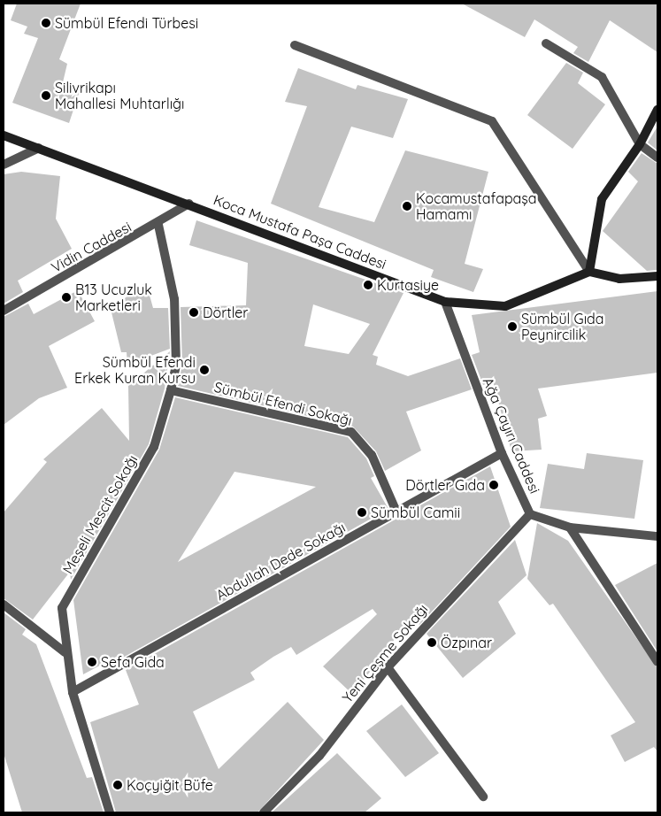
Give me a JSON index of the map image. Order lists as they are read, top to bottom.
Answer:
{
  "streets": {
    "street": [
      "Koca Mustafa Paşa Caddesi",
      "Vidin Caddesi",
      "Sümbül Efendi Sokağı",
      "Ağa Çayırı Caddesi",
      "Meşeli Mescit Sokağı",
      "Abdullah Dede Sokağı",
      "Yeni Çeşme Sokağı"
    ]
  },
  "crossings": [
    ["Koca Mustafa Paşa Caddesi", "Vidin Caddesi"],
    ["Koca Mustafa Paşa Caddesi", "Ağa Çayırı Caddesi"],
    ["Vidin Caddesi", "Meşeli Mescit Sokağı"],
    ["Sümbül Efendi Sokağı", "Meşeli Mescit Sokağı"],
    ["Sümbül Efendi Sokağı", "Abdullah Dede Sokağı"],
    ["Ağa Çayırı Caddesi", "Abdullah Dede Sokağı"],
    ["Ağa Çayırı Caddesi", "Yeni Çeşme Sokağı"],
    ["Meşeli Mescit Sokağı", "Abdullah Dede Sokağı"]
  ],
  "places": [
    "Sümbül Efendi Türbesi",
    "Silivrikapı Mahallesi Muhtarlığı",
    "Kocamustafapaşa Hamamı",
    "Kurtasiye",
    "B13 Ucuzluk Marketleri",
    "Dörtler",
    "Sümbül Gıda Peynircilik",
    "Sümbül Efendi Erkek Kuran Kursu",
    "Dörtler Gıda",
    "Sümbül Camii",
    "Özpınar",
    "Sefa Gida",
    "Koçyiğit Büfe"
  ]
}
